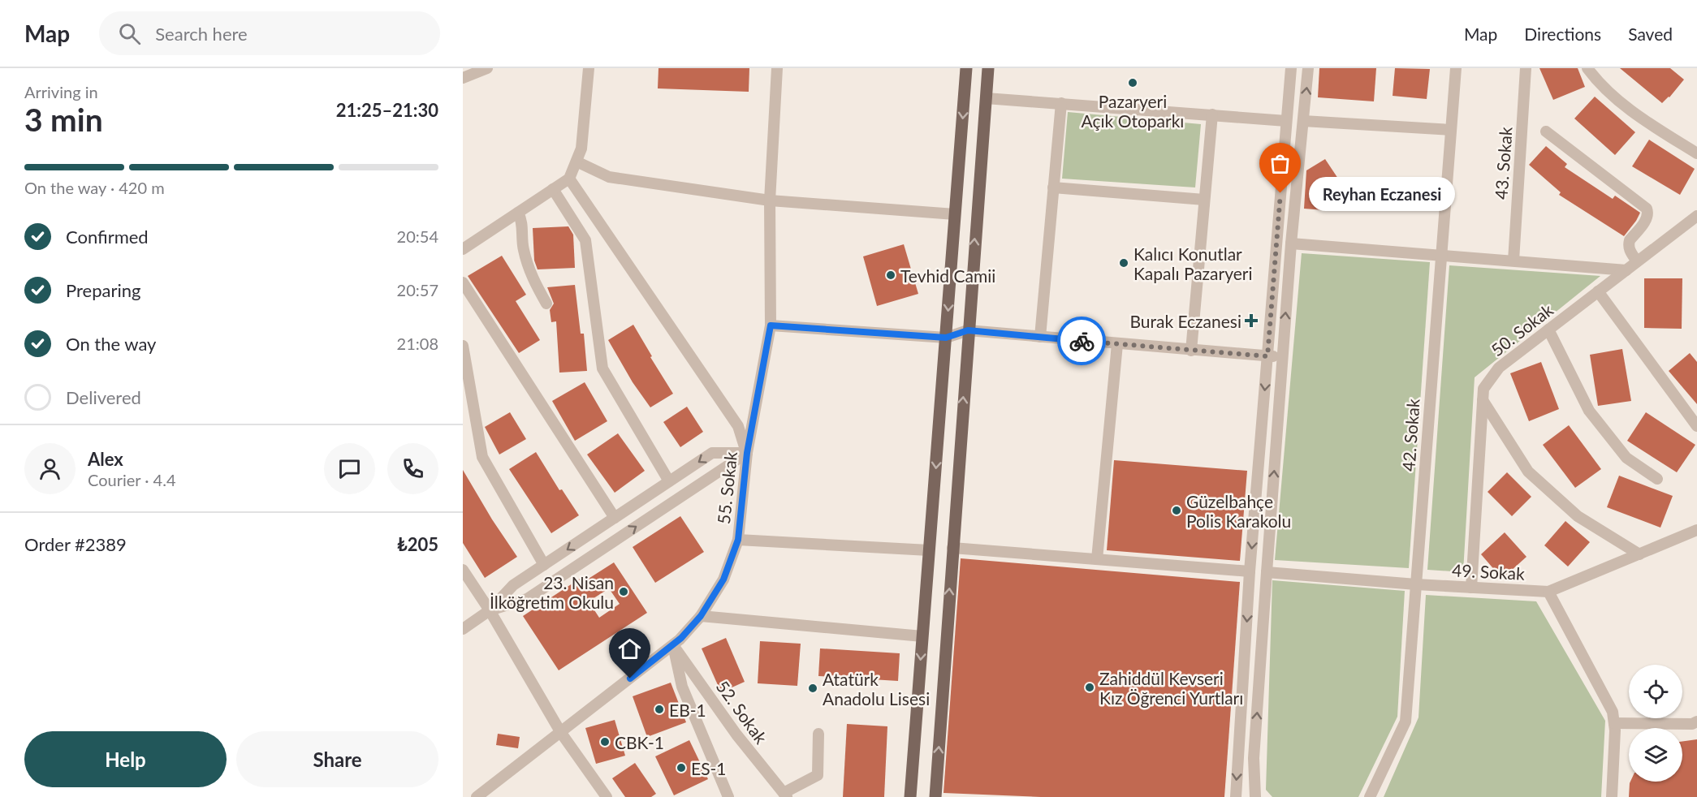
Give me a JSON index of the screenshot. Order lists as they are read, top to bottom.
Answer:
{
  "streets": {
    "street": [
      "43. Sokak",
      "50. Sokak",
      "42. Sokak",
      "55. Sokak",
      "49. Sokak",
      "52. Sokak"
    ]
  },
  "crossings": [
    ["50. Sokak", "49. Sokak"],
    ["42. Sokak", "49. Sokak"],
    ["55. Sokak", "52. Sokak"]
  ],
  "places": {
    "other": [
      "Pazaryeri Açık Otoparkı",
      "Reyhan Eczanesi",
      "Kalıcı Konutlar Kapalı Pazaryeri",
      "Tevhid Camii",
      "Güzelbahçe Polis Karakolu",
      "23. Nisan İlköğretim Okulu",
      "Zahiddül Kevseri Kız Öğrenci Yurtları",
      "Atatürk Anadolu Lisesi",
      "EB-1",
      "CBK-1",
      "ES-1"
    ],
    "health": ["Burak Eczanesi"]
  },
  "page": {
    "header": "Map",
    "search": "Search here",
    "nav": ["Map", "Directions", "Saved"],
    "heading": ["3 min", "Arriving in", "21:25–21:30"],
    "panel": [
      "Alex",
      "Courier · 4.4",
      "Order #2389",
      "₺205"
    ],
    "bar": "On the way · 420 m",
    "bubble": "Reyhan Eczanesi",
    "list": [
      ["Confirmed", "20:54"],
      ["Preparing", "20:57"],
      ["On the way", "21:08"],
      "Delivered"
    ],
    "buttons": ["Help", "Share"]
  }
}
